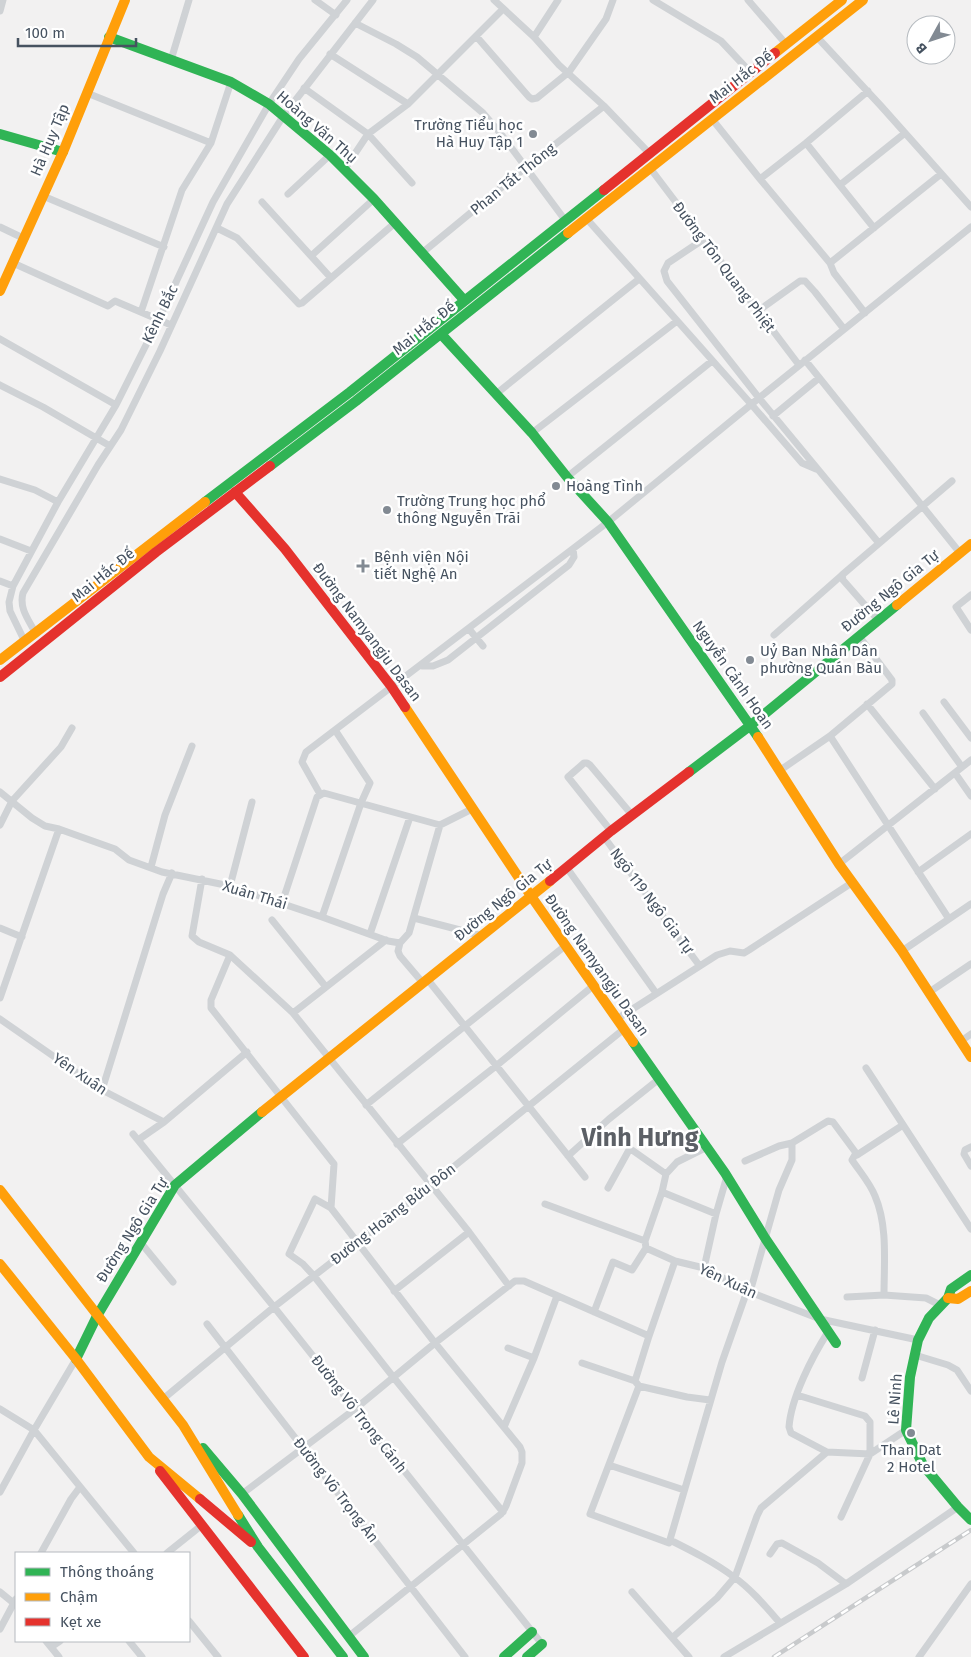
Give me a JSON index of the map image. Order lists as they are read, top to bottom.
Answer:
{
  "streets": {
    "street": [
      "Mai Hắc Đế",
      "Hoàng Văn Thụ",
      "Hà Huy Tập",
      "Phan Tất Thông",
      "Đường Tôn Quang Phiệt",
      "Kênh Bắc",
      "Đường Ngô Gia Tự",
      "Đường Namyangju Dasan",
      "Nguyễn Cảnh Hoan",
      "Xuân Thái",
      "Ngõ 119 Ngô Gia Tự",
      "Yên Xuân",
      "Đường Hoàng Bửu Đôn",
      "Lê Ninh",
      "Đường Võ Trọng Cánh",
      "Đường Võ Trọng Ân"
    ]
  },
  "crossings": [
    ["Mai Hắc Đế", "Hoàng Văn Thụ"],
    ["Mai Hắc Đế", "Đường Tôn Quang Phiệt"],
    ["Mai Hắc Đế", "Đường Namyangju Dasan"],
    ["Mai Hắc Đế", "Nguyễn Cảnh Hoan"],
    ["Hoàng Văn Thụ", "Hà Huy Tập"],
    ["Hoàng Văn Thụ", "Phan Tất Thông"],
    ["Hoàng Văn Thụ", "Kênh Bắc"],
    ["Đường Tôn Quang Phiệt", "Đường Ngô Gia Tự"],
    ["Đường Ngô Gia Tự", "Đường Namyangju Dasan"],
    ["Đường Ngô Gia Tự", "Nguyễn Cảnh Hoan"],
    ["Đường Ngô Gia Tự", "Ngõ 119 Ngô Gia Tự"],
    ["Đường Ngô Gia Tự", "Đường Võ Trọng Cánh"],
    ["Đường Namyangju Dasan", "Yên Xuân"],
    ["Đường Namyangju Dasan", "Đường Hoàng Bửu Đôn"],
    ["Yên Xuân", "Lê Ninh"],
    ["Yên Xuân", "Đường Võ Trọng Cánh"],
    ["Đường Hoàng Bửu Đôn", "Đường Võ Trọng Cánh"],
    ["Đường Hoàng Bửu Đôn", "Đường Võ Trọng Ân"]
  ],
  "districts": ["Vinh Hưng"],
  "places": {
    "other": [
      "Trường Tiểu học Hà Huy Tập 1",
      "Hoàng Tình",
      "Trường Trung học phổ thông Nguyễn Trãi",
      "Uỷ Ban Nhân Dân phường Quán Bàu",
      "Than Dat 2 Hotel"
    ],
    "health": ["Bệnh viện Nội tiết Nghệ An"]
  },
  "legend": ["Thông thoáng", "Chậm", "Kẹt xe"],
  "scale_bar": "100 m",
  "north": "bottom left"
}
